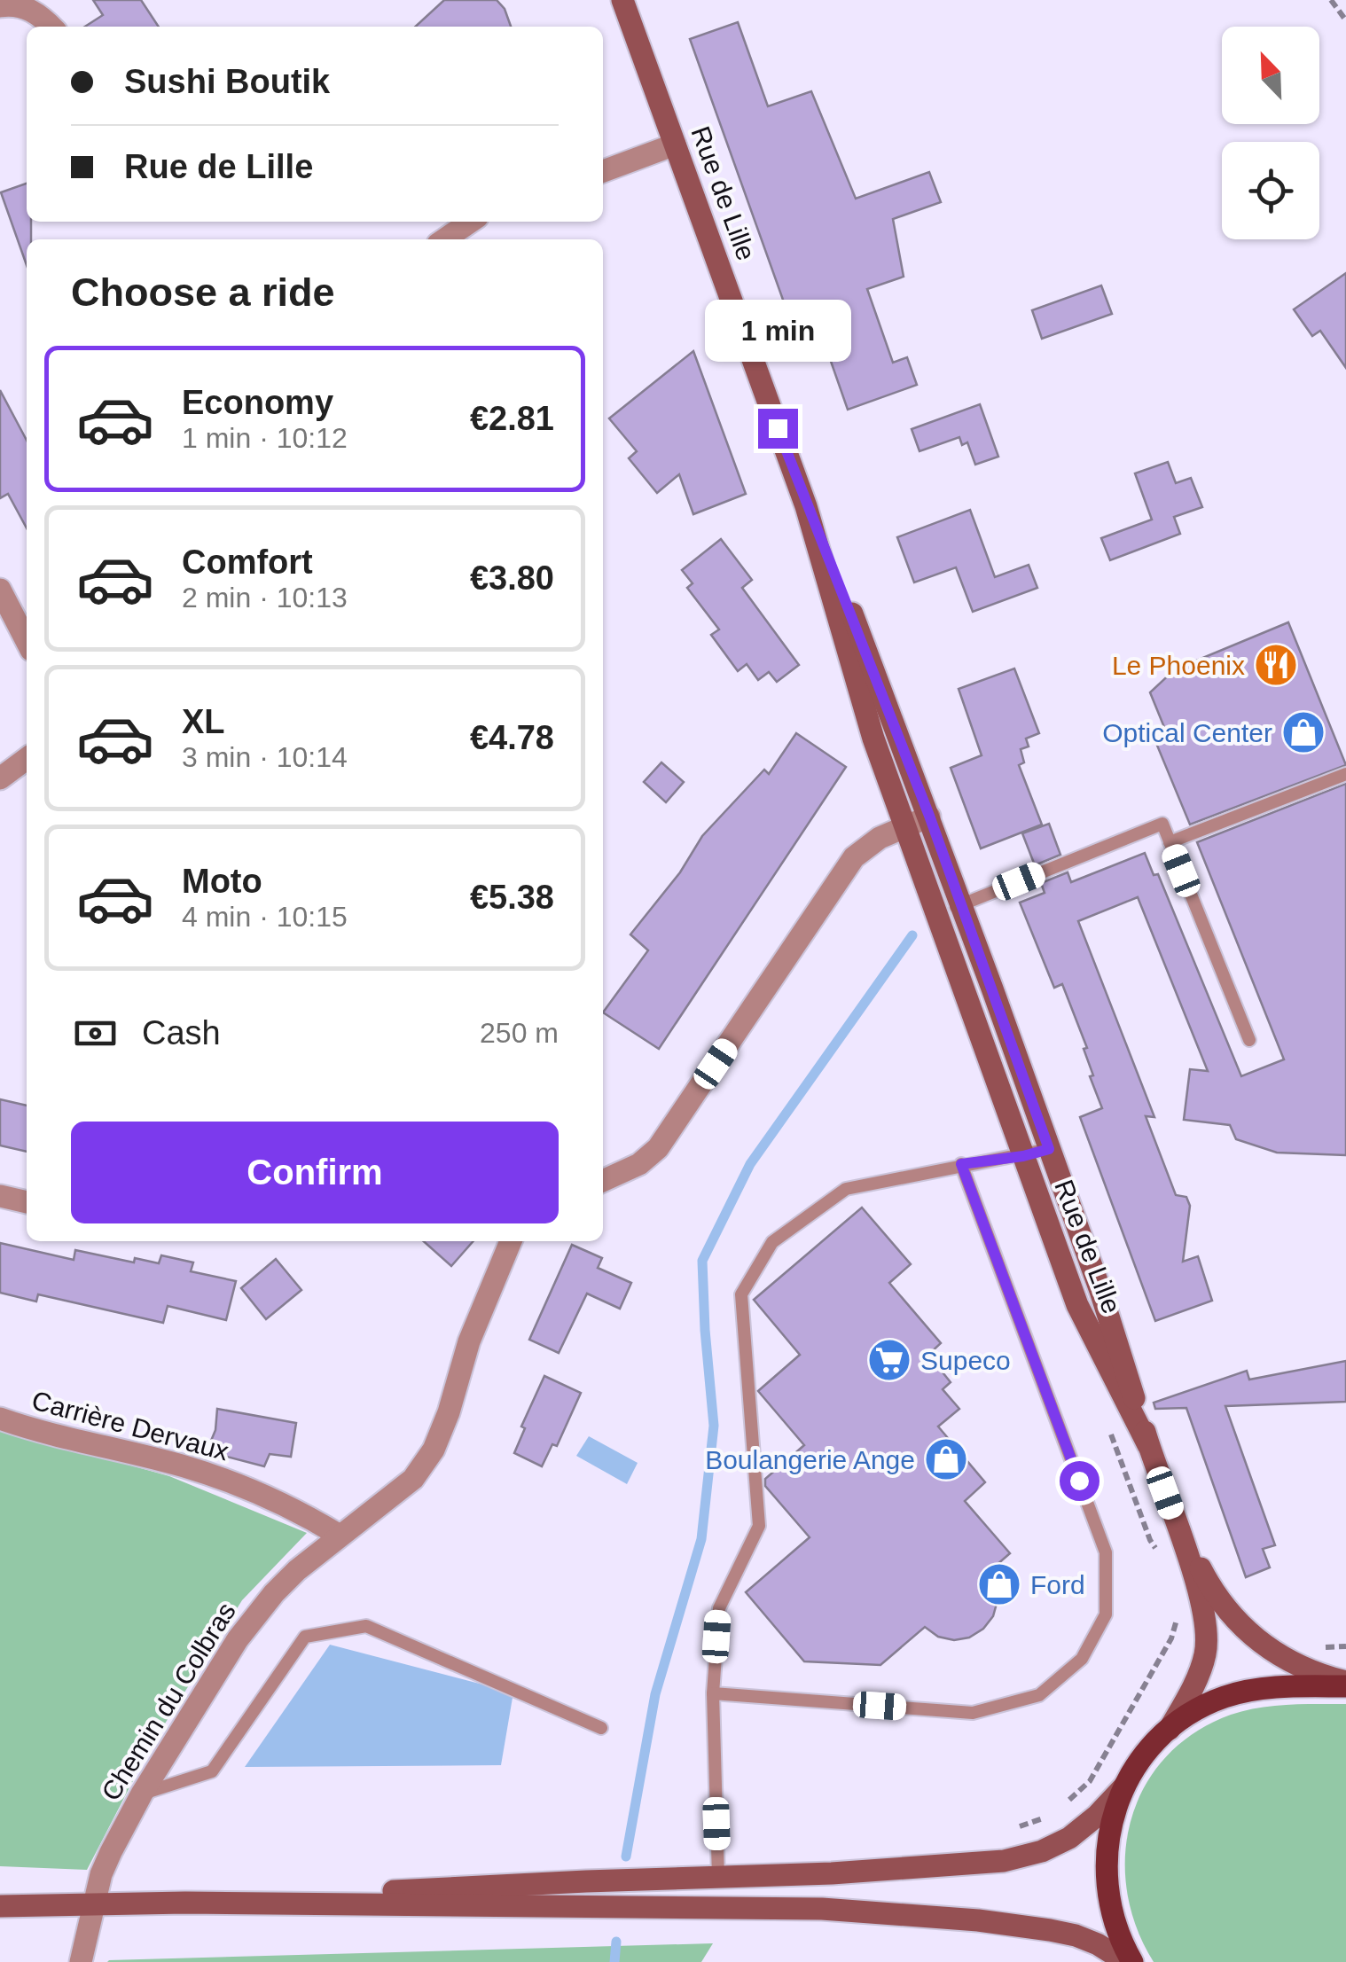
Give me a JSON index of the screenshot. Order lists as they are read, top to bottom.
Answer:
{
  "streets": {
    "main road": ["Rue de Lille"],
    "street": ["Carrière Dervaux", "Chemin du Colbras"]
  },
  "crossings": [
    ["Carrière Dervaux", "Chemin du Colbras"]
  ],
  "places": {
    "restaurant": ["Le Phoenix"],
    "shop": ["Optical Center", "Boulangerie Ange", "Ford"],
    "supermarket": ["Supeco"]
  },
  "north": "top left",
  "page": {
    "banner": ["Sushi Boutik", "Rue de Lille"],
    "heading": "Choose a ride",
    "bubble": "1 min",
    "list": [
      {
        "name": "Economy",
        "note": "1 min · 10:12",
        "value": "€2.81"
      },
      {
        "name": "Comfort",
        "note": "2 min · 10:13",
        "value": "€3.80"
      },
      {
        "name": "XL",
        "note": "3 min · 10:14",
        "value": "€4.78"
      },
      {
        "name": "Moto",
        "note": "4 min · 10:15",
        "value": "€5.38"
      }
    ],
    "pay": ["Cash", "250 m"],
    "buttons": "Confirm"
  }
}
